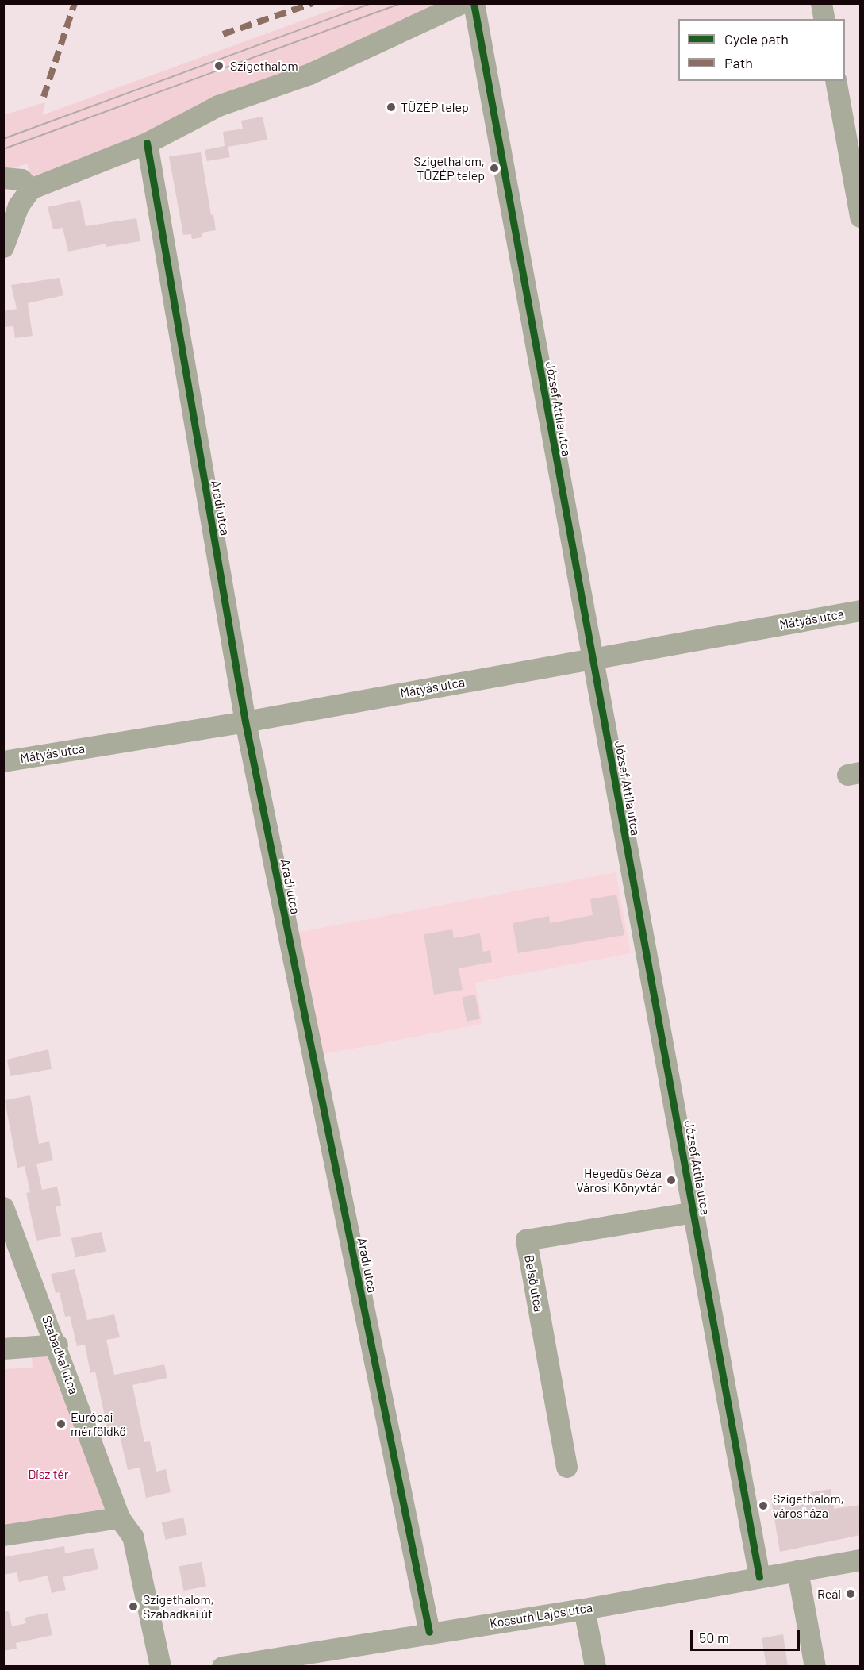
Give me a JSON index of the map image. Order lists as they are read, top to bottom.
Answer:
{
  "streets": {
    "street": [
      "József Attila utca",
      "Aradi utca",
      "Mátyás utca",
      "Belső utca",
      "Szabadkai utca",
      "Kossuth Lajos utca"
    ]
  },
  "crossings": [
    ["József Attila utca", "Mátyás utca"],
    ["József Attila utca", "Belső utca"],
    ["József Attila utca", "Kossuth Lajos utca"],
    ["Aradi utca", "Mátyás utca"],
    ["Aradi utca", "Kossuth Lajos utca"]
  ],
  "parks": ["Dísz tér"],
  "places": [
    "Szigethalom",
    "TÜZÉP telep",
    "Szigethalom, TÜZÉP telep",
    "Hegedüs Géza Városi Könyvtár",
    "Európai mérföldkő",
    "Szigethalom, városháza",
    "Reál",
    "Szigethalom, Szabadkai út"
  ],
  "legend": ["Cycle path", "Path"],
  "scale_bar": "50 m"
}
